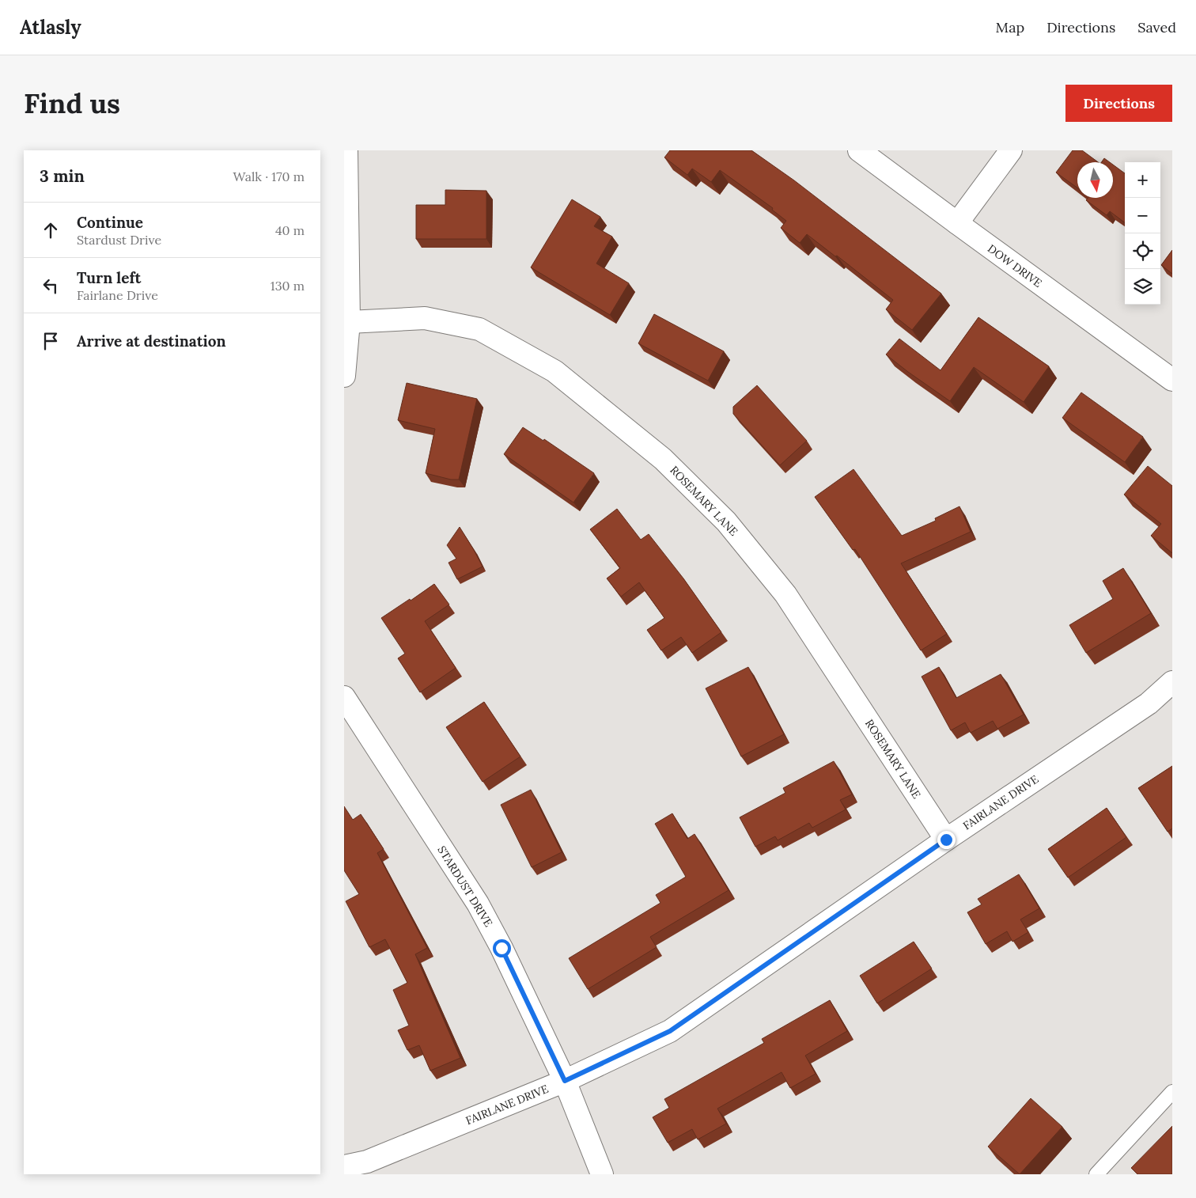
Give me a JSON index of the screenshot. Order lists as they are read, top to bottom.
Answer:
{
  "streets": {
    "street": [
      "DOW DRIVE",
      "ROSEMARY LANE",
      "FAIRLANE DRIVE",
      "STARDUST DRIVE"
    ]
  },
  "crossings": [
    ["ROSEMARY LANE", "FAIRLANE DRIVE"],
    ["FAIRLANE DRIVE", "STARDUST DRIVE"]
  ],
  "north": "bottom",
  "page": {
    "header": "Atlasly",
    "nav": ["Map", "Directions", "Saved"],
    "buttons": "Directions",
    "title": "Find us",
    "heading": ["3 min", "Walk · 170 m"],
    "map_buttons": ["+", "−"],
    "list": [
      ["Continue", "Stardust Drive", "40 m"],
      ["Turn left", "Fairlane Drive", "130 m"],
      "Arrive at destination"
    ]
  }
}
